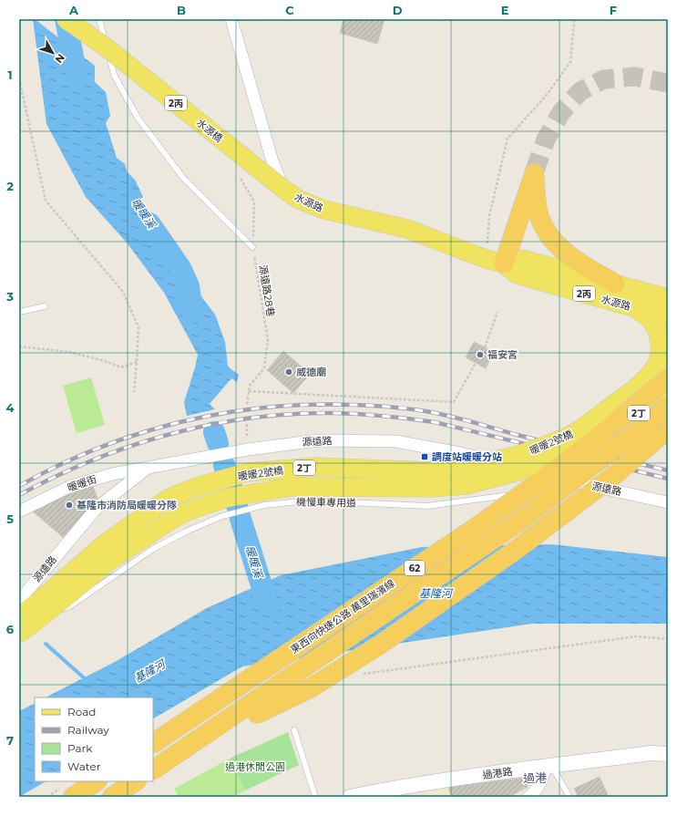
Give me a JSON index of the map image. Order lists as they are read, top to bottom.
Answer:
{
  "streets": {
    "highway": ["62", "東西向快速公路 萬里瑞濱線"],
    "main road": [
      "2丙",
      "水源橋",
      "水源路",
      "2丁",
      "源遠路",
      "暖暖2號橋"
    ],
    "street": ["暖暖街", "過港路"],
    "lane": ["機慢車專用道"],
    "path": ["源遠路28巷"]
  },
  "crossings": [
    ["水源橋", "水源路"],
    ["2丁", "暖暖2號橋"],
    ["2丁", "東西向快速公路 萬里瑞濱線"],
    ["源遠路", "暖暖2號橋"],
    ["源遠路", "暖暖街"],
    ["源遠路", "機慢車專用道"],
    ["暖暖2號橋", "東西向快速公路 萬里瑞濱線"]
  ],
  "districts": ["過港"],
  "water": ["暖暖溪", "基隆河"],
  "parks": ["過港休閒公園"],
  "places": {
    "other": ["福安宮", "威德廟", "基隆市消防局暖暖分隊"],
    "transit": ["調度站暖暖分站"]
  },
  "legend": [
    "Road",
    "Railway",
    "Park",
    "Water"
  ],
  "north": "bottom right",
  "grid": {
    "columns": [
      "A",
      "B",
      "C",
      "D",
      "E",
      "F"
    ],
    "rows": [
      "1",
      "2",
      "3",
      "4",
      "5",
      "6",
      "7"
    ]
  }
}
